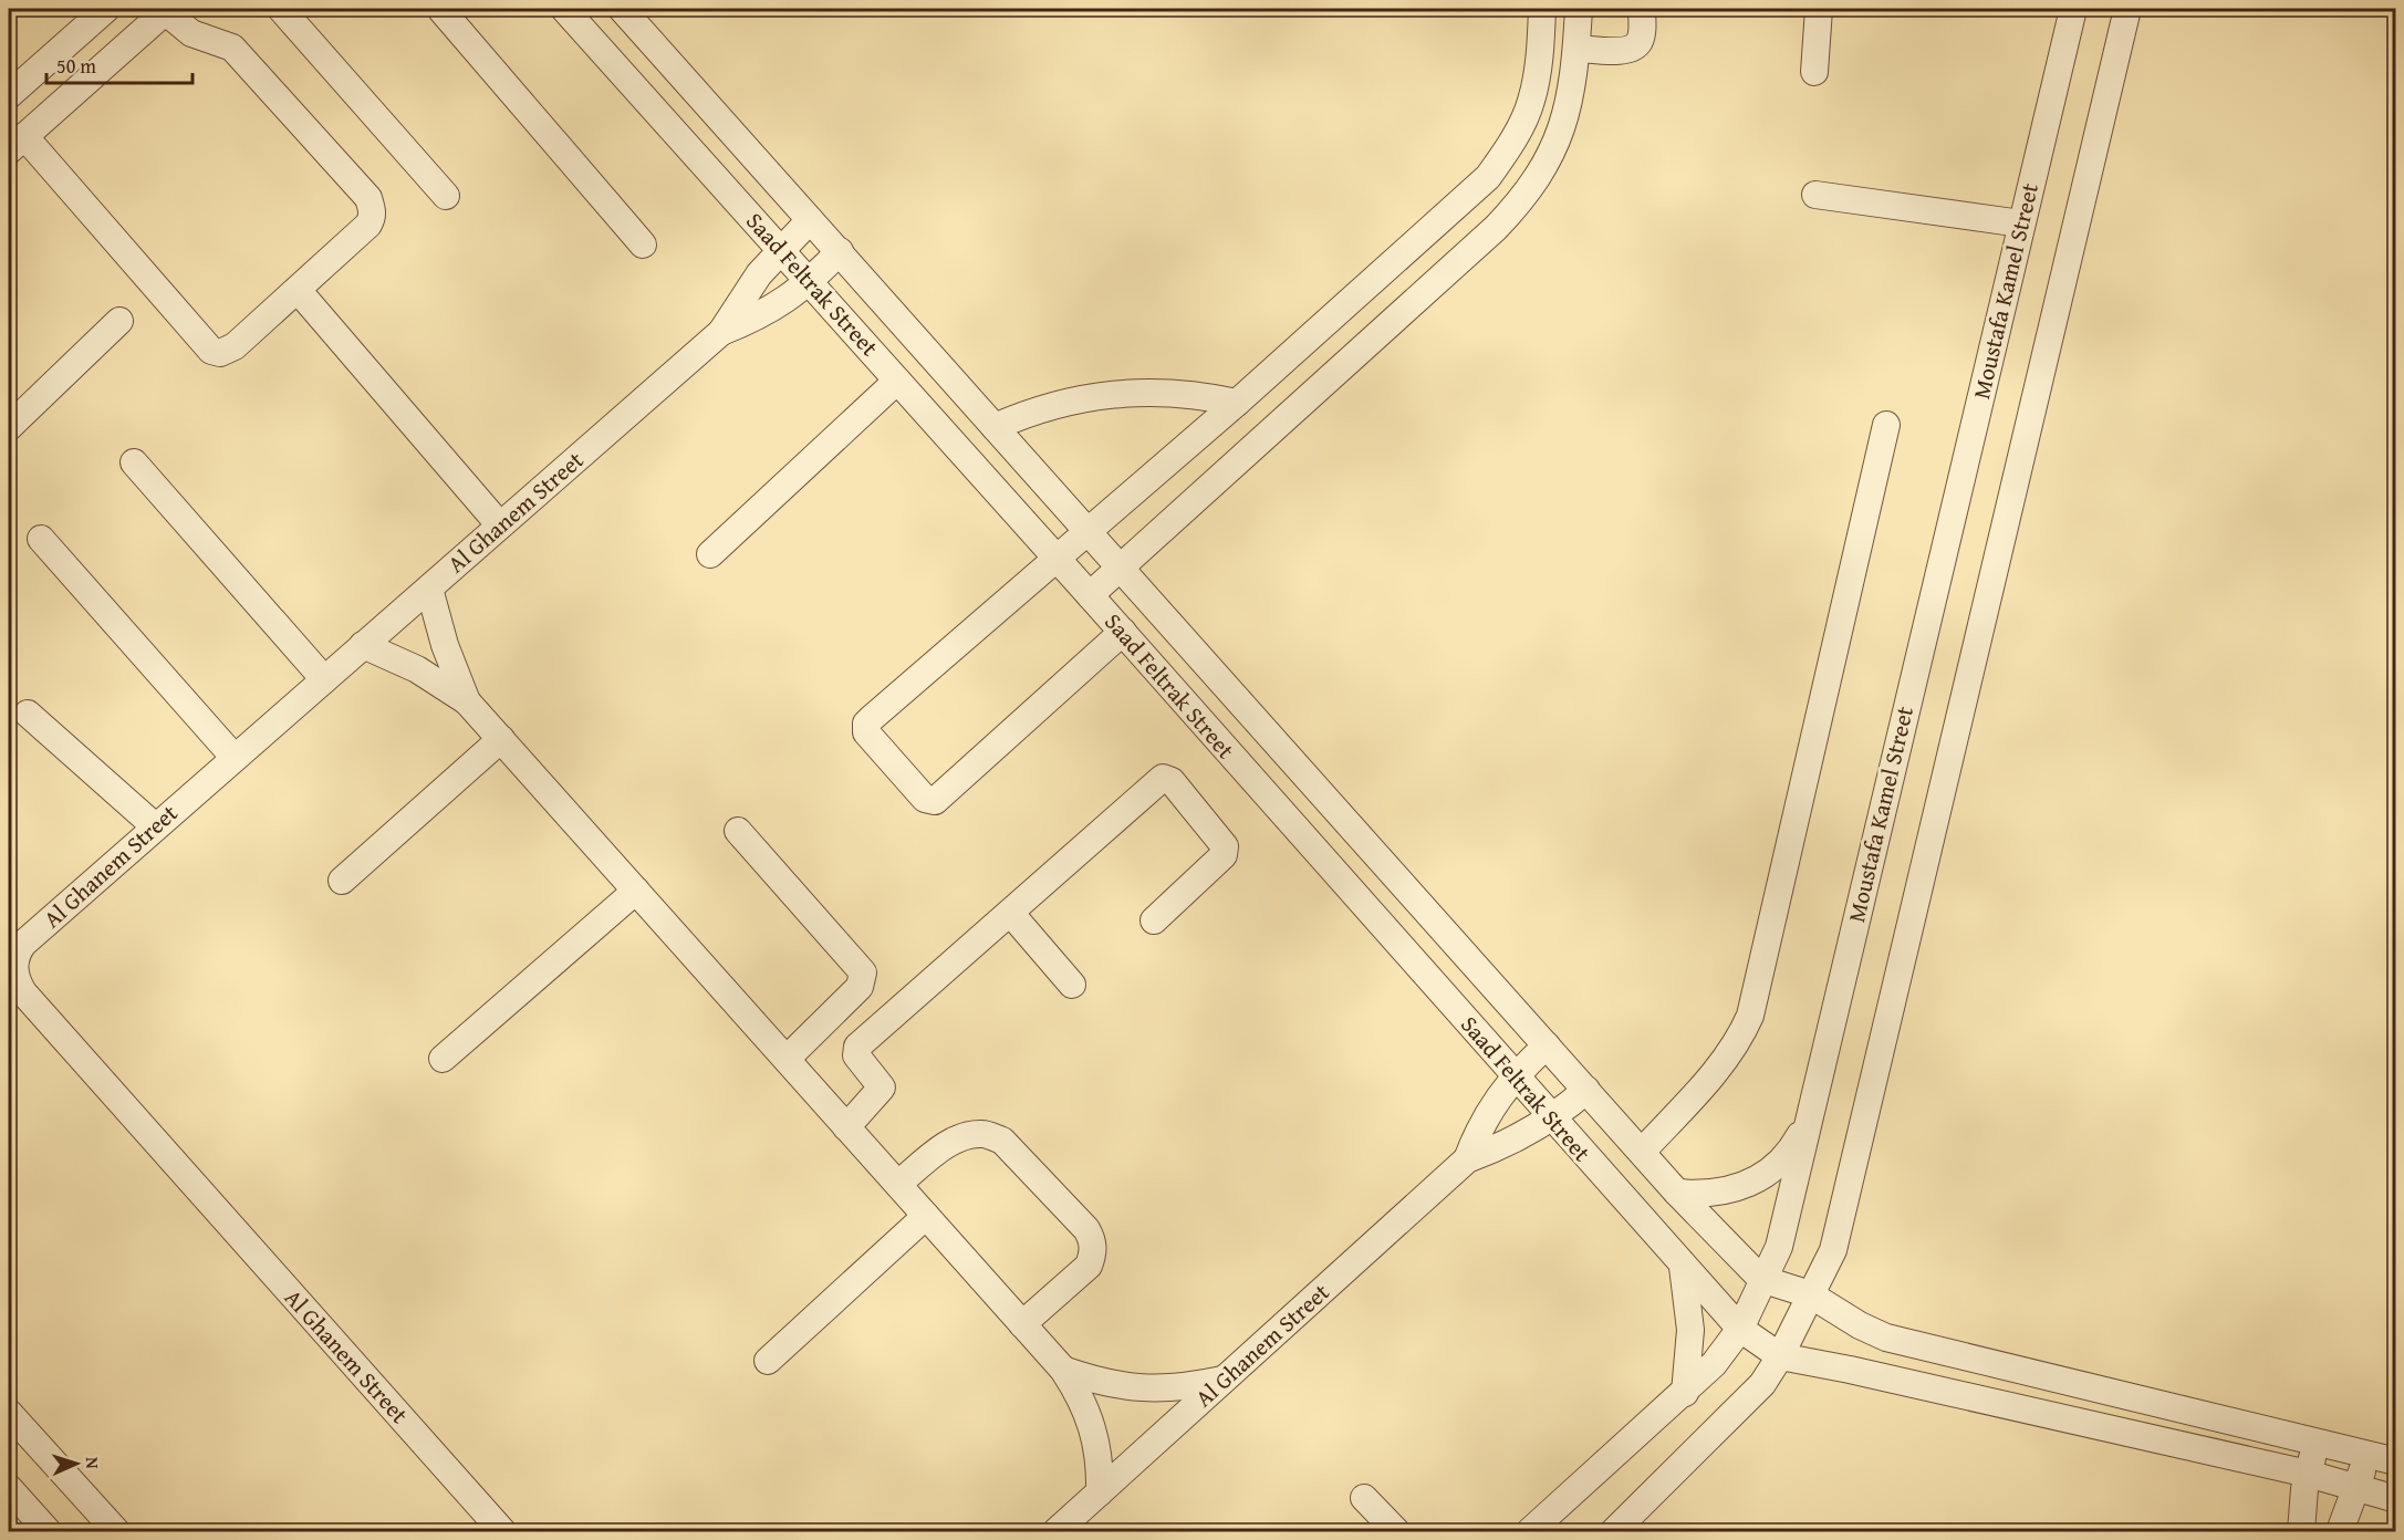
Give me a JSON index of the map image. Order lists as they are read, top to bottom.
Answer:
{
  "streets": {
    "street": ["Saad Feltrak Street", "Moustafa Kamel Street", "Al Ghanem Street"]
  },
  "crossings": [
    ["Saad Feltrak Street", "Moustafa Kamel Street"],
    ["Saad Feltrak Street", "Al Ghanem Street"]
  ],
  "scale_bar": "50 m",
  "north": "right"
}
